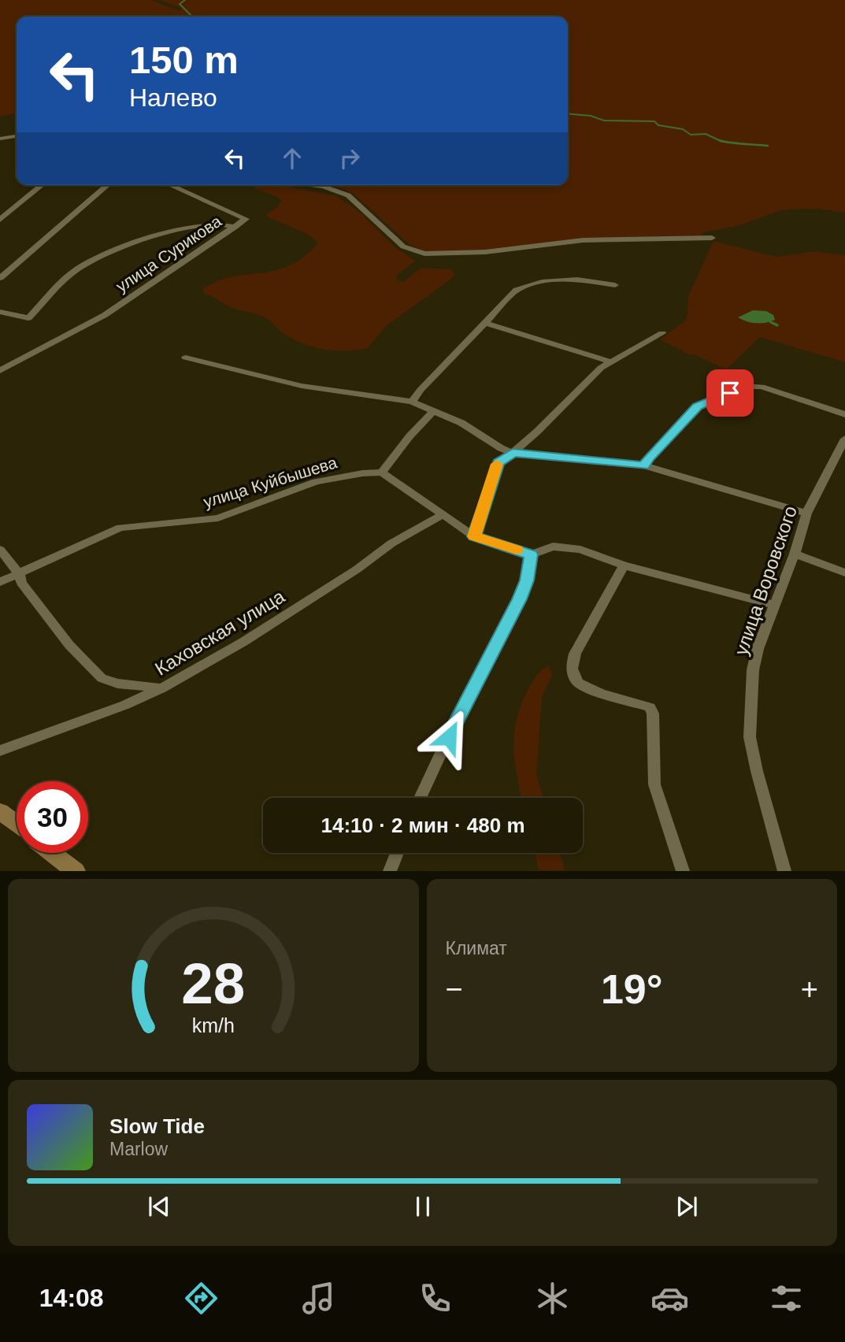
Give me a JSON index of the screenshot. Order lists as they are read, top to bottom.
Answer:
{
  "streets": {
    "street": [
      "улица Сурикова",
      "улица Куйбышева",
      "улица Воровского",
      "Каховская улица"
    ]
  },
  "page": {
    "turn": ["150 m", "Налево"],
    "limit": "30",
    "trip": "14:10 · 2 мин · 480 m",
    "tile": "Климат",
    "heat": ["−", "19°", "+"],
    "song": ["Slow Tide", "Marlow"],
    "tabs": "14:08",
    "gauge": ["28", "km/h"]
  }
}
